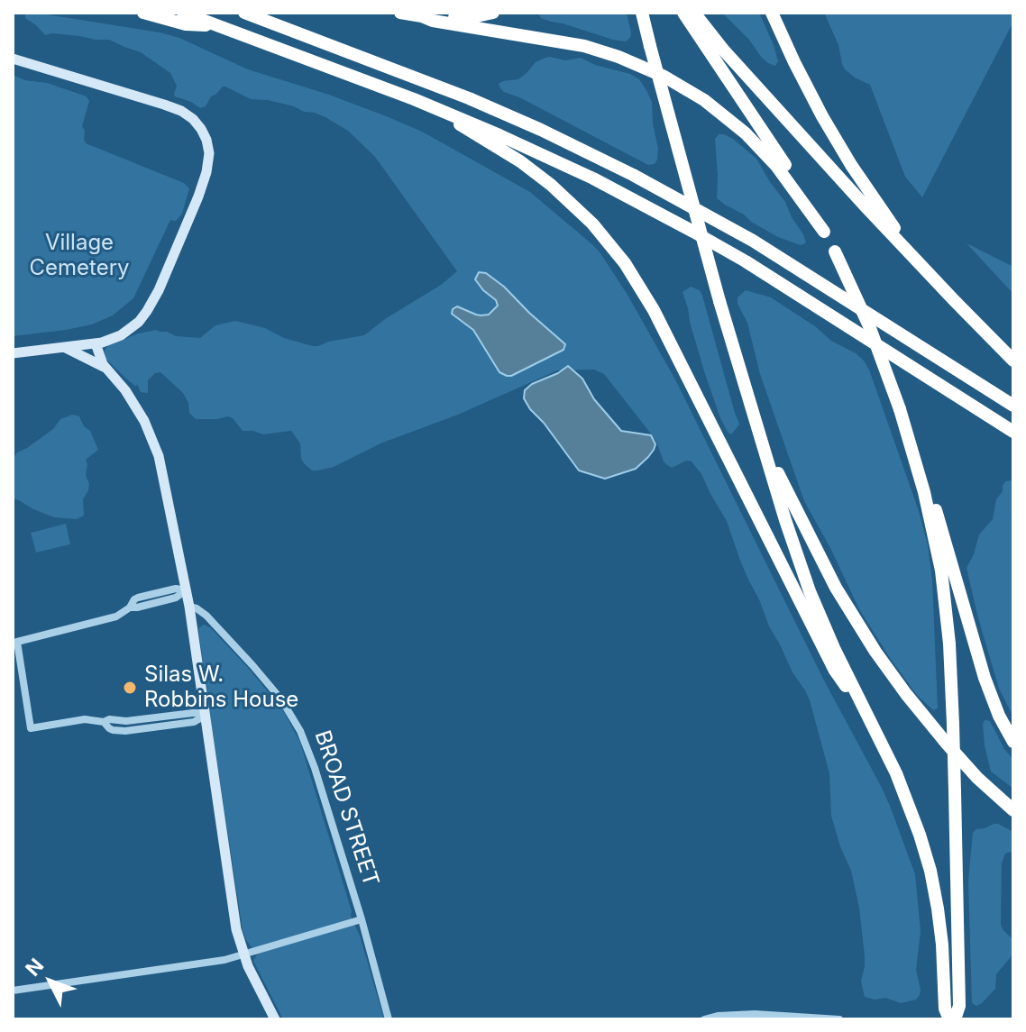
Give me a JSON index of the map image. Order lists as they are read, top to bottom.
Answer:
{
  "streets": {
    "street": ["BROAD STREET"]
  },
  "parks": ["Village Cemetery"],
  "places": ["Silas W. Robbins House"],
  "north": "top left"
}
